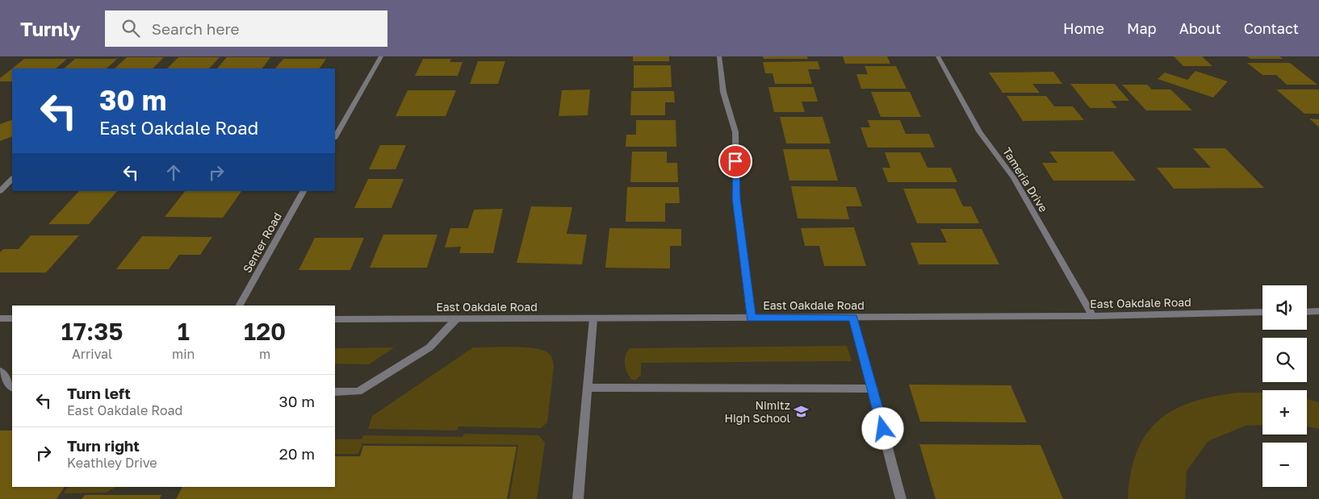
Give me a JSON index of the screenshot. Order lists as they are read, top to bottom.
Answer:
{
  "streets": {
    "street": ["Tameria Drive", "Senter Road", "East Oakdale Road"]
  },
  "crossings": [
    ["Tameria Drive", "East Oakdale Road"]
  ],
  "places": {
    "school or university": ["Nimitz High School"]
  },
  "page": {
    "header": "Turnly",
    "search": "Search here",
    "nav": [
      "Home",
      "Map",
      "About",
      "Contact"
    ],
    "turn": ["30 m", "East Oakdale Road"],
    "map_buttons": ["+", "−"],
    "eta": [
      "17:35",
      "Arrival",
      "1",
      "min",
      "120",
      "m"
    ],
    "list": [
      {
        "name": "Turn left",
        "note": "East Oakdale Road",
        "value": "30 m"
      },
      {
        "name": "Turn right",
        "note": "Keathley Drive",
        "value": "20 m"
      }
    ]
  }
}
